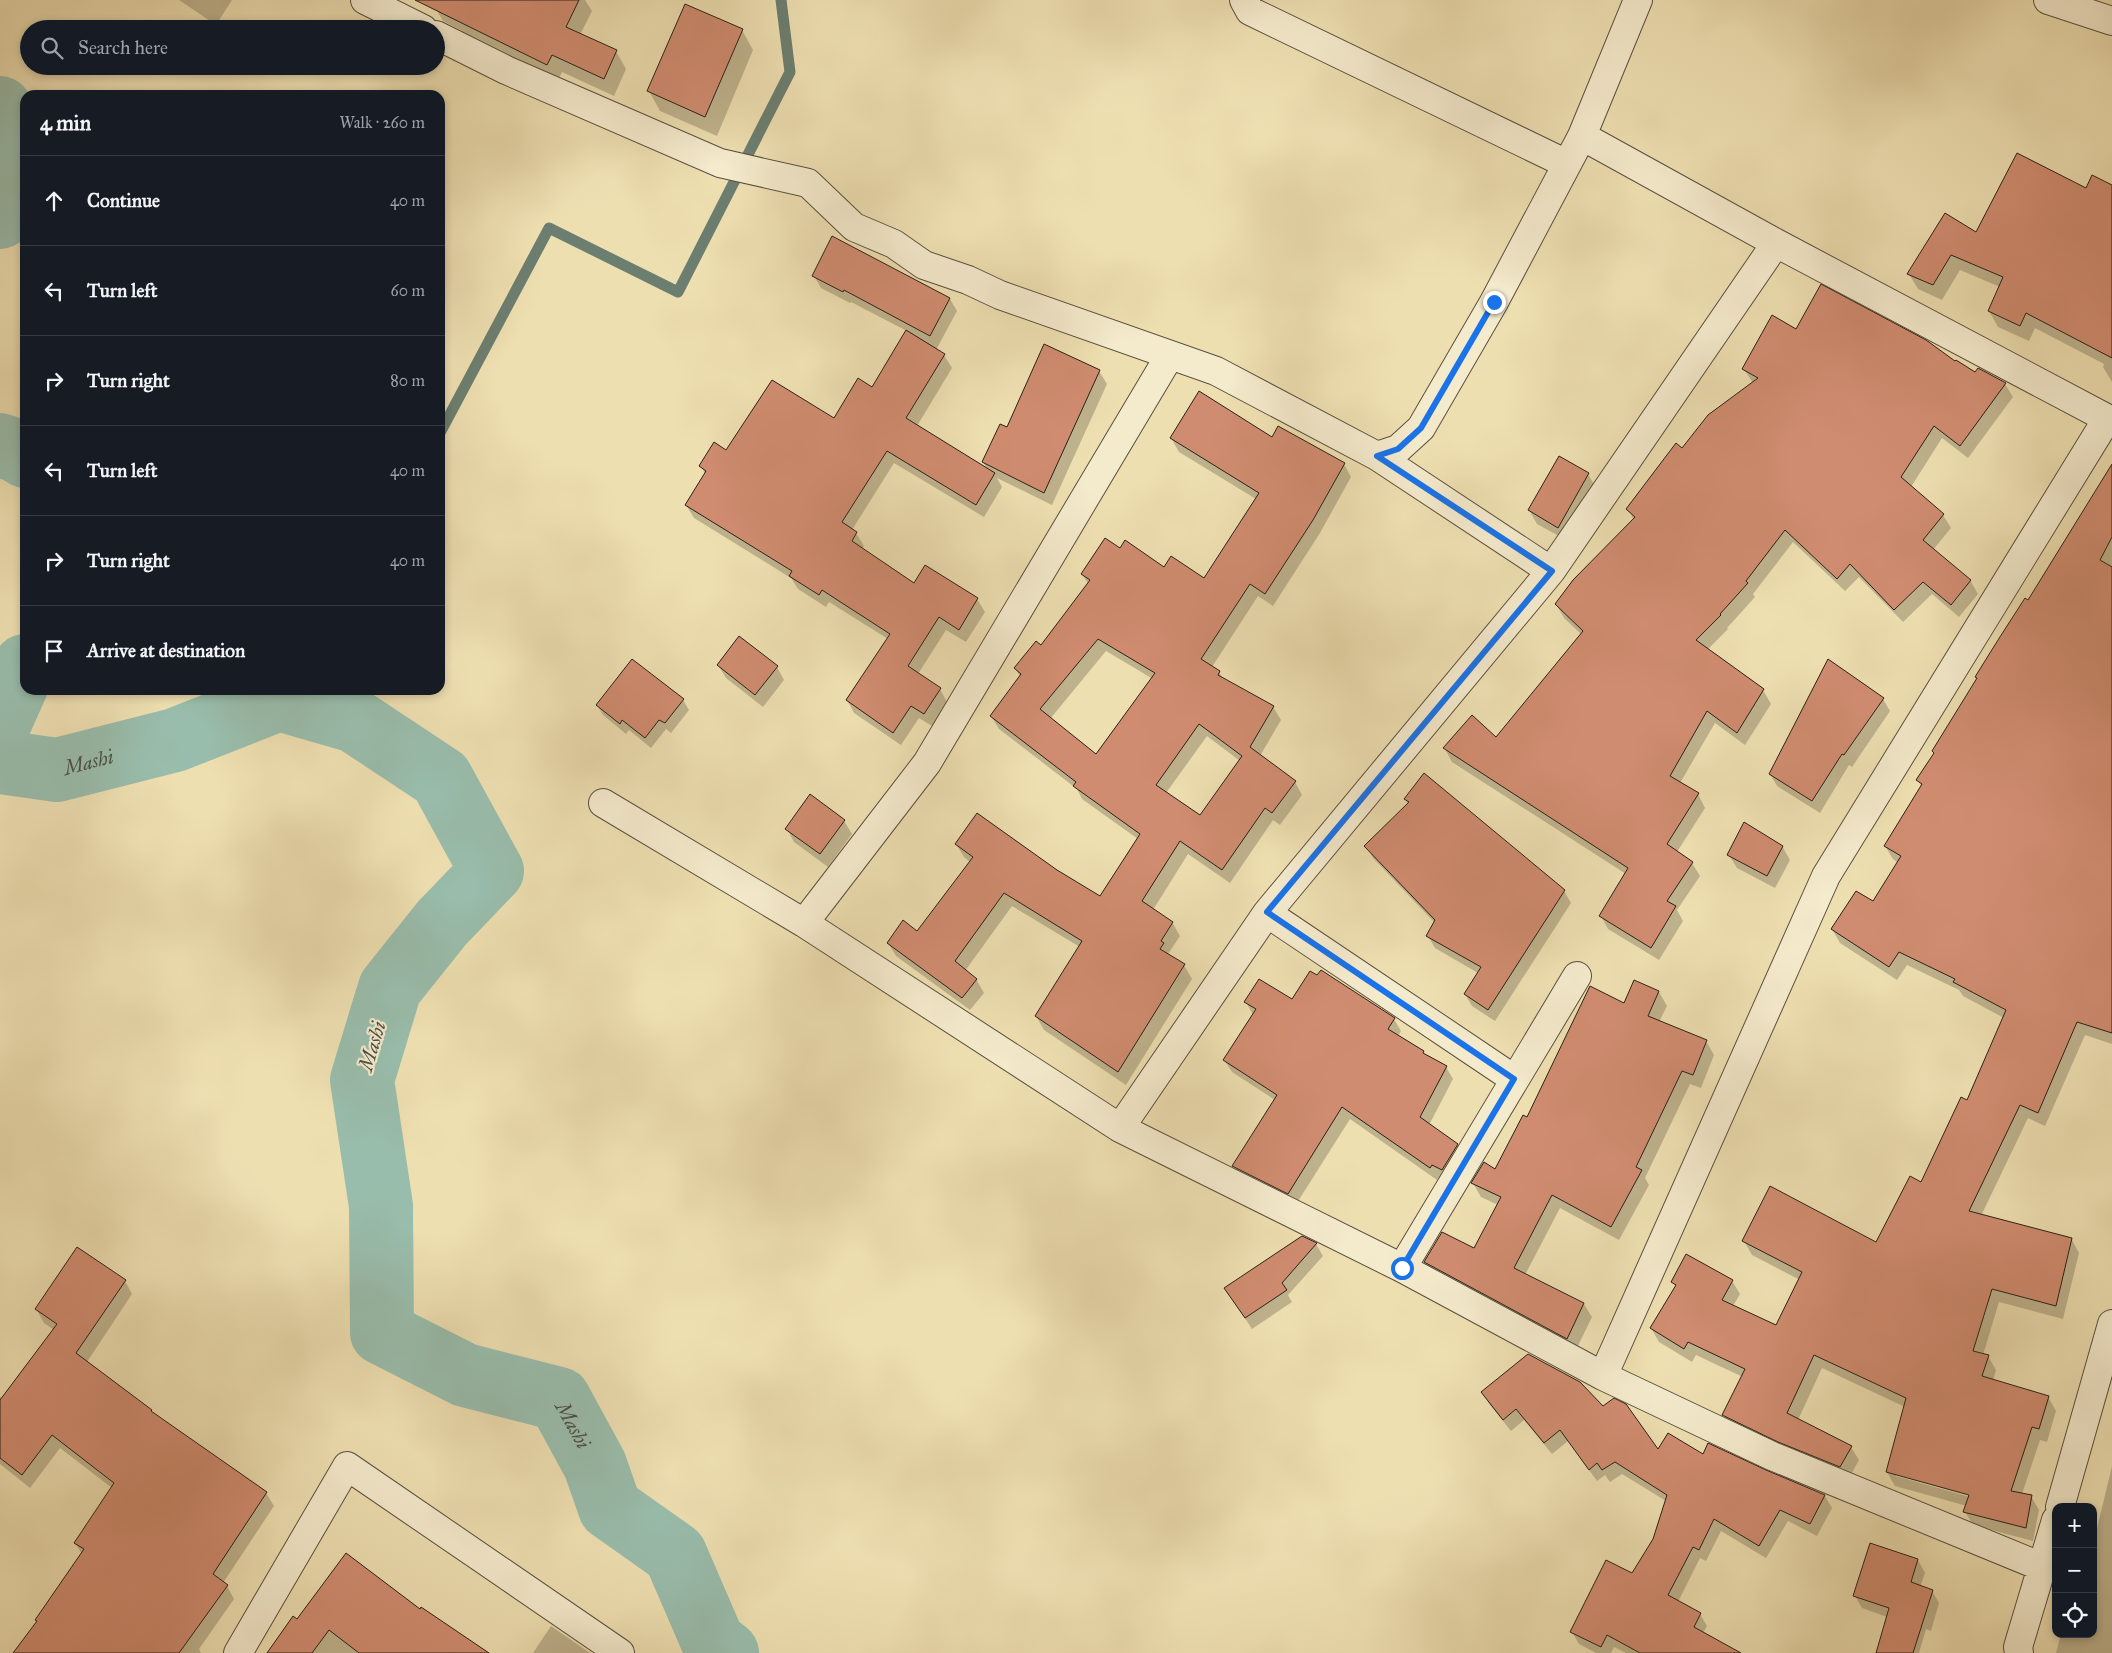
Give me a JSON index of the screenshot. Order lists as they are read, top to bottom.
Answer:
{
  "water": ["Mashi"],
  "page": {
    "search": "Search here",
    "heading": ["4 min", "Walk · 260 m"],
    "list": [
      ["Continue", "40 m"],
      ["Turn left", "60 m"],
      ["Turn right", "80 m"],
      ["Turn left", "40 m"],
      ["Turn right", "40 m"],
      "Arrive at destination"
    ],
    "map_buttons": ["+", "−"]
  }
}
